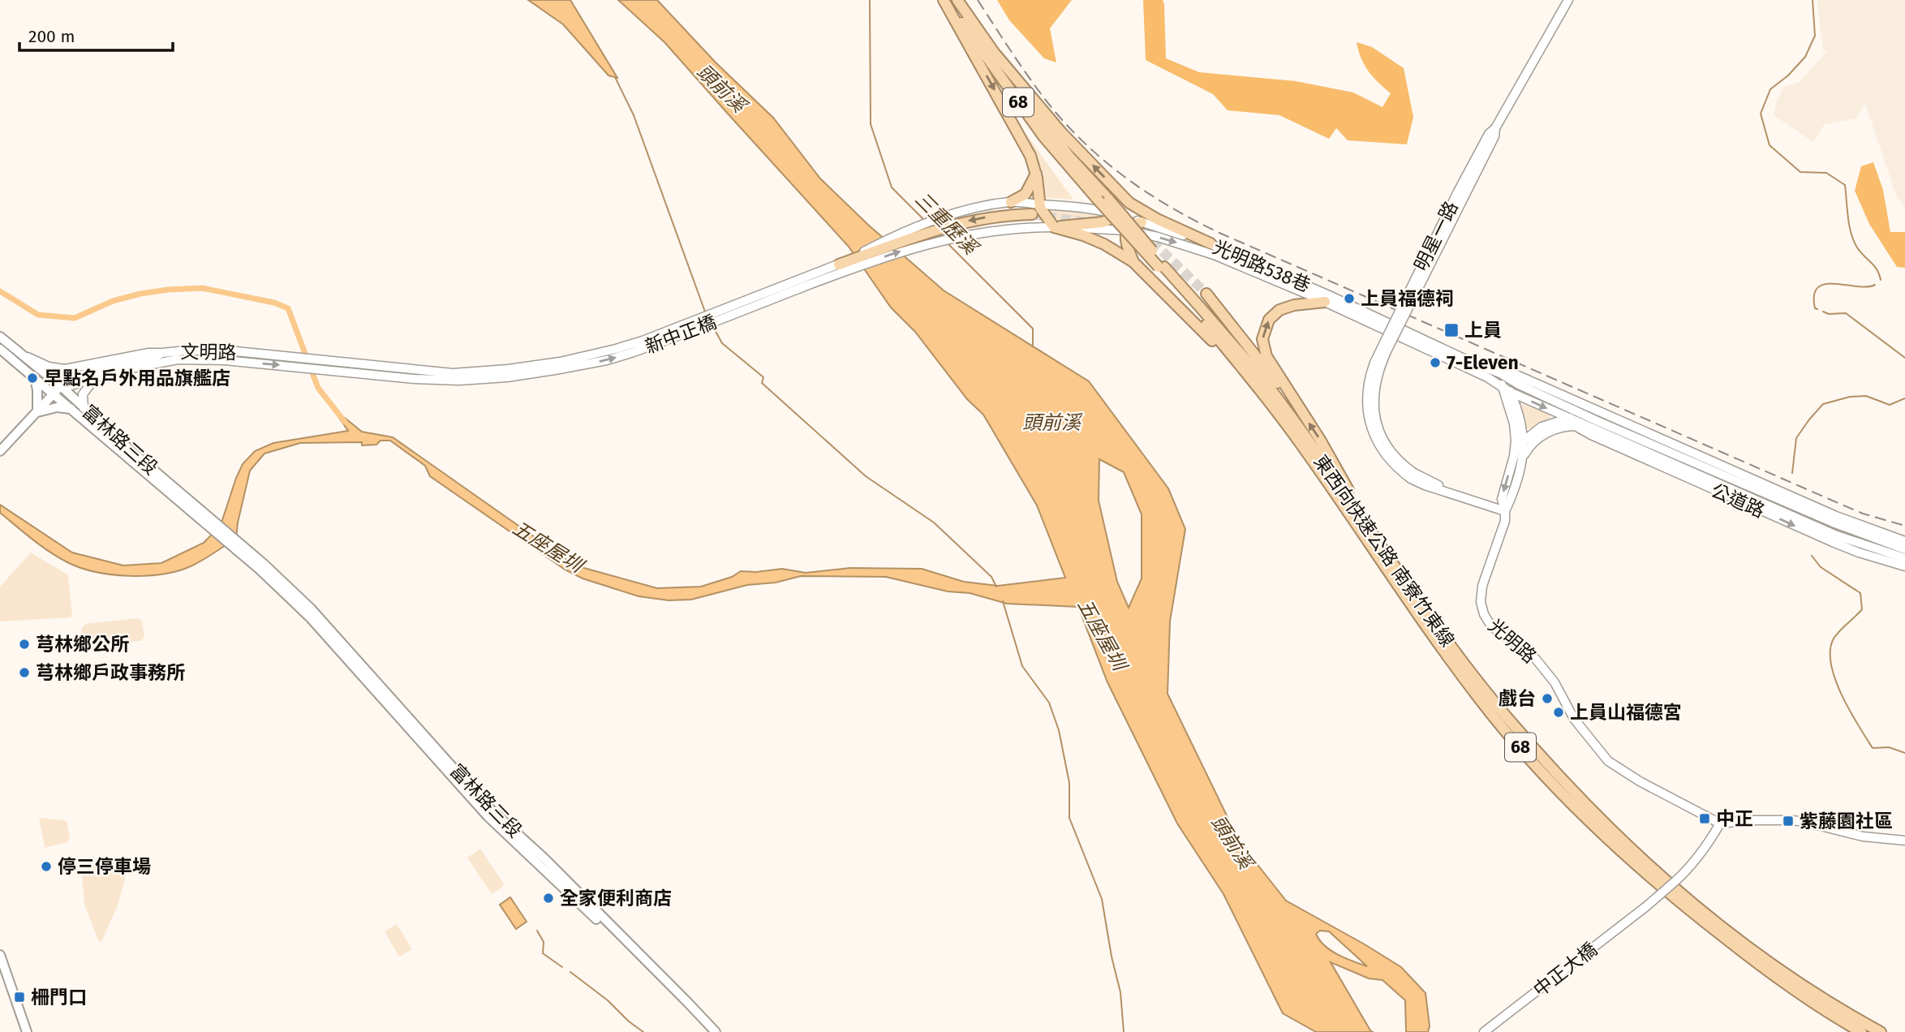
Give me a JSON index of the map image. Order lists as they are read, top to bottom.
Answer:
{
  "streets": {
    "highway": ["68", "東西向快速公路 南寮竹東線"],
    "main road": ["富林路三段"],
    "street": [
      "明星一路",
      "光明路538巷",
      "新中正橋",
      "文明路",
      "公道路",
      "光明路",
      "中正大橋"
    ]
  },
  "crossings": [
    ["明星一路", "光明路"],
    ["光明路538巷", "新中正橋"],
    ["光明路538巷", "公道路"],
    ["光明路538巷", "光明路"],
    ["新中正橋", "文明路"],
    ["文明路", "富林路三段"],
    ["公道路", "光明路"],
    ["光明路", "中正大橋"]
  ],
  "water": ["頭前溪", "三重歷溪", "五座屋圳"],
  "places": {
    "other": [
      "上員福德祠",
      "7-Eleven",
      "早點名戶外用品旗艦店",
      "芎林鄉公所",
      "芎林鄉戶政事務所",
      "戲台",
      "上員山福德宮",
      "停三停車場",
      "全家便利商店"
    ],
    "transit": [
      "上員",
      "中正",
      "紫藤園社區",
      "柵門口"
    ]
  },
  "scale_bar": "200 m"
}
